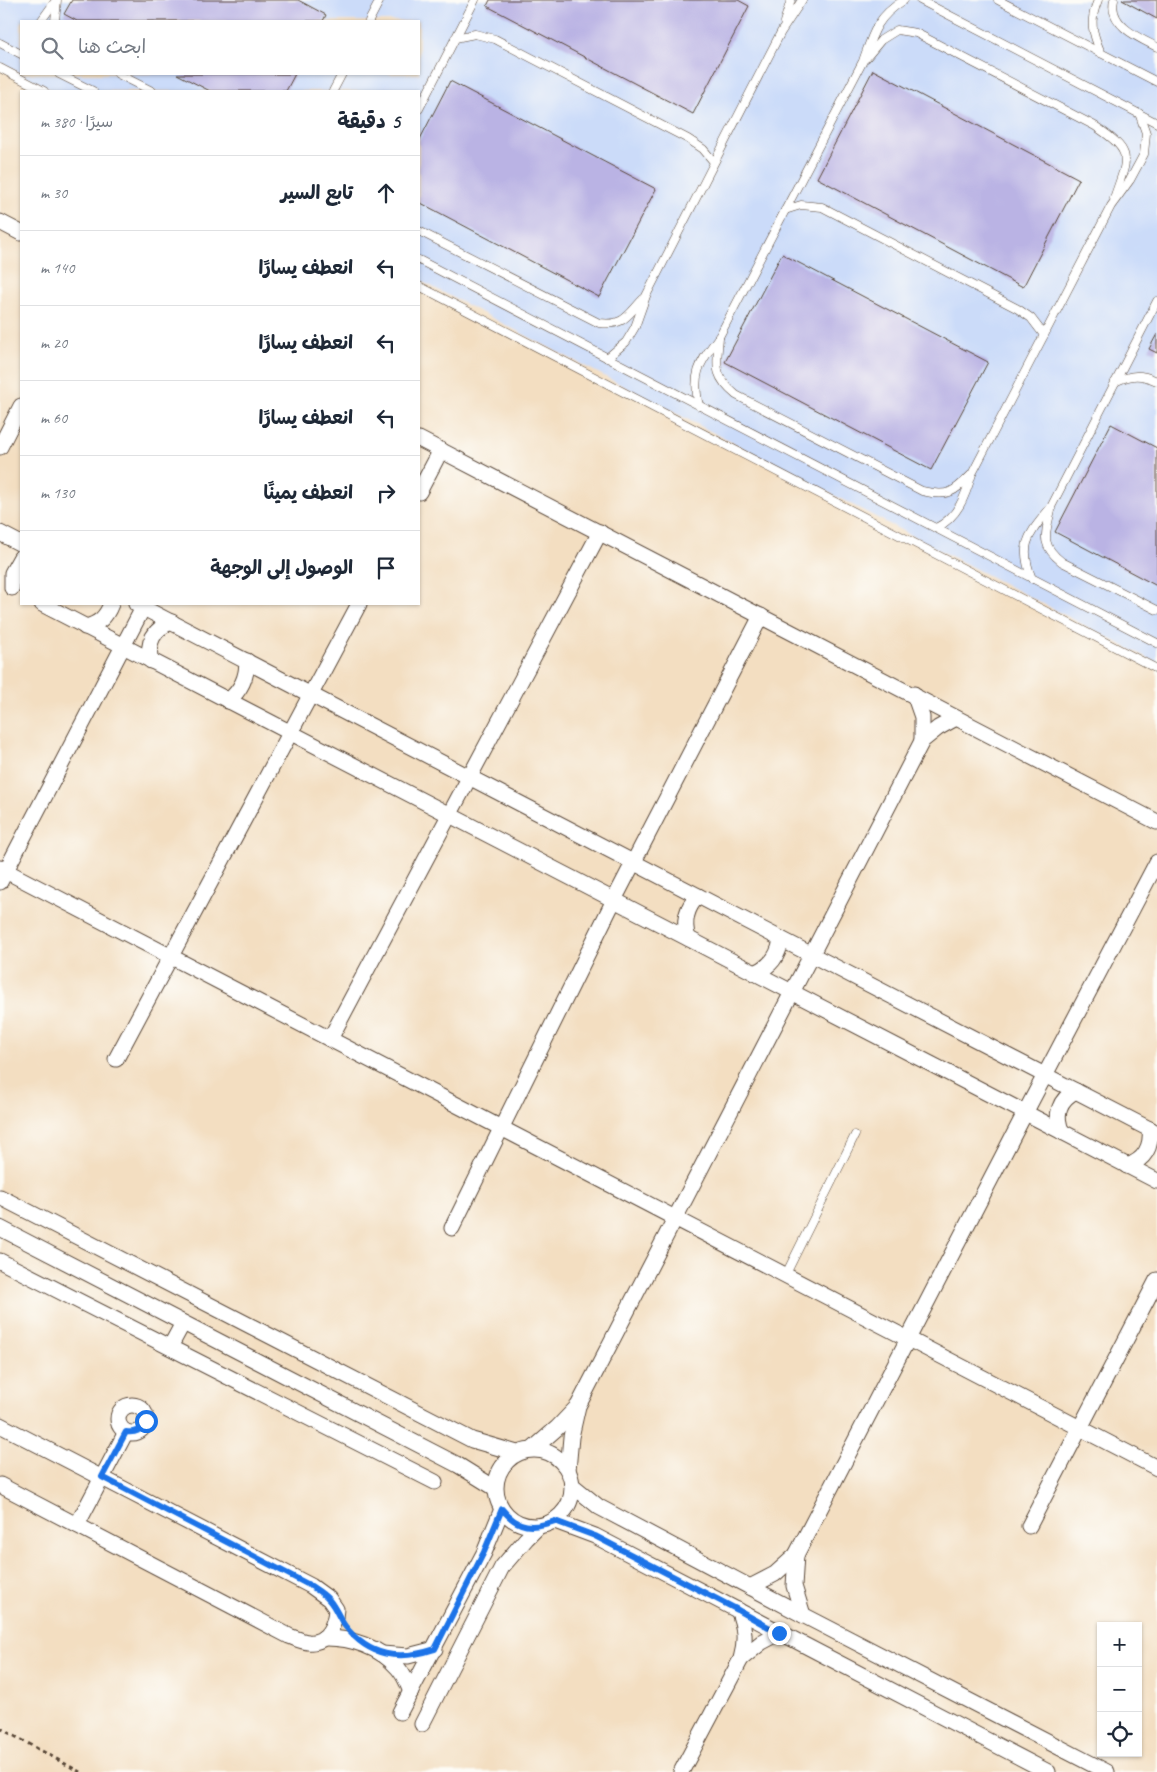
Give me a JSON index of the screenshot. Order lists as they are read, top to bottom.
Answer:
{
  "page": {
    "search": "ابحث هنا",
    "heading": ["5 دقيقة", "سيرًا · 380 m"],
    "list": [
      ["تابع السير", "30 m"],
      ["انعطف يسارًا", "140 m"],
      ["انعطف يسارًا", "20 m"],
      ["انعطف يسارًا", "60 m"],
      ["انعطف يمينًا", "130 m"],
      "الوصول إلى الوجهة"
    ],
    "map_buttons": ["+", "−"]
  }
}
